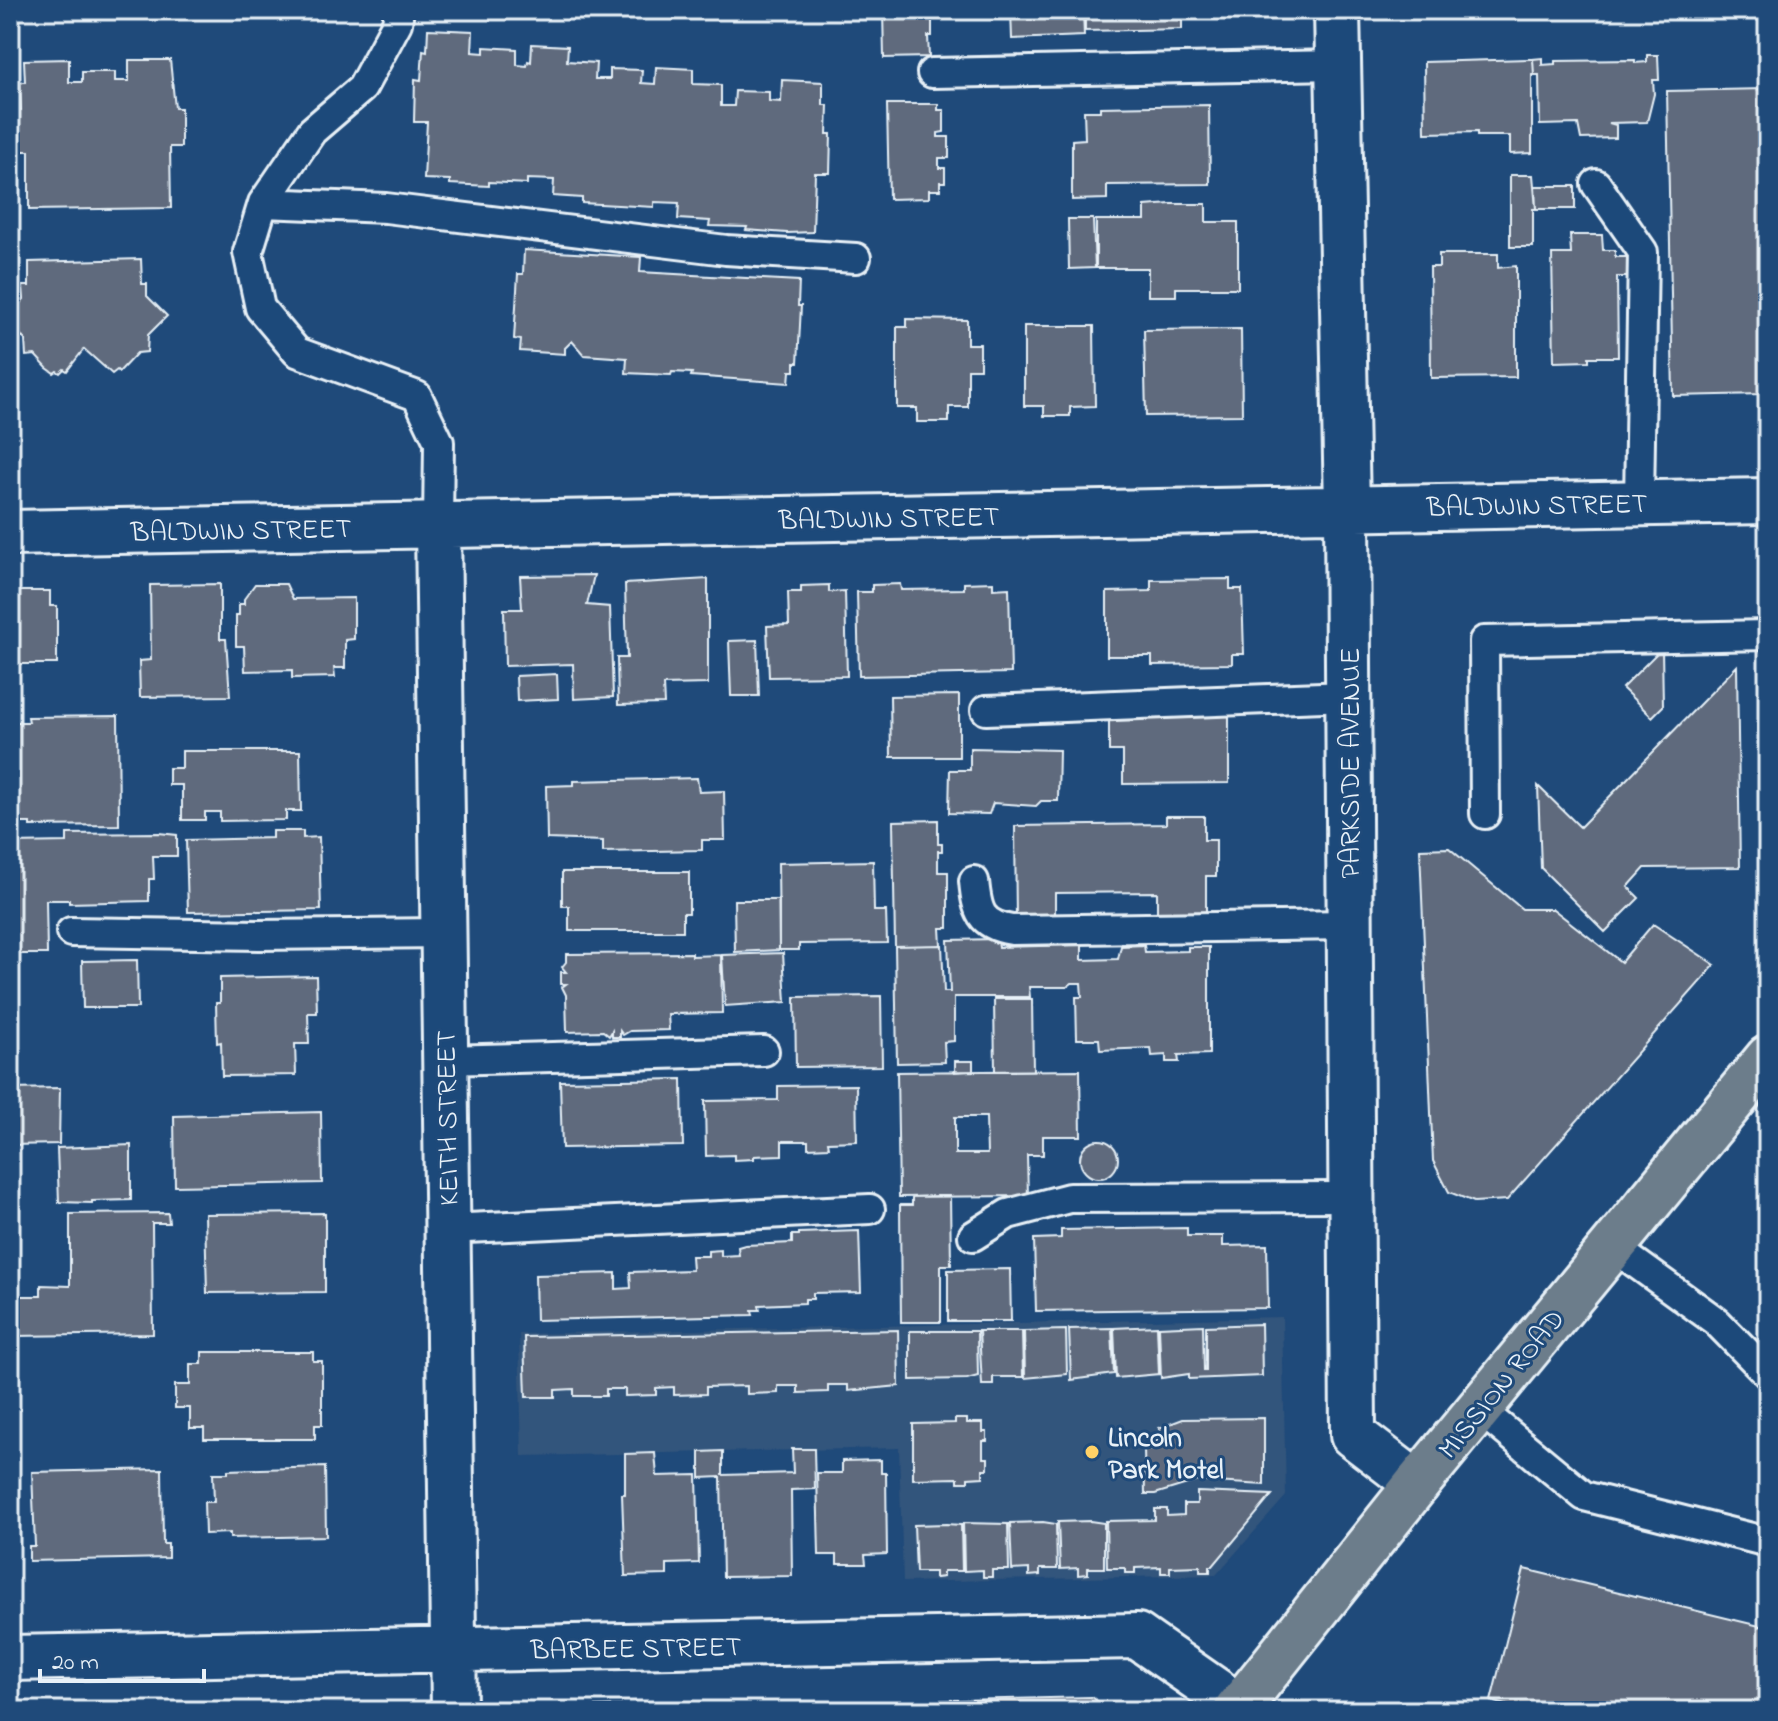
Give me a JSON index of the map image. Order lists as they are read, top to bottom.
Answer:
{
  "streets": {
    "main road": ["MISSION ROAD"],
    "street": [
      "BALDWIN STREET",
      "PARKSIDE AVENUE",
      "KEITH STREET",
      "BARBEE STREET"
    ]
  },
  "crossings": [
    ["BALDWIN STREET", "PARKSIDE AVENUE"],
    ["BALDWIN STREET", "KEITH STREET"],
    ["PARKSIDE AVENUE", "MISSION ROAD"],
    ["KEITH STREET", "BARBEE STREET"],
    ["MISSION ROAD", "BARBEE STREET"]
  ],
  "places": ["Lincoln Park Motel"],
  "scale_bar": "20 m"
}
